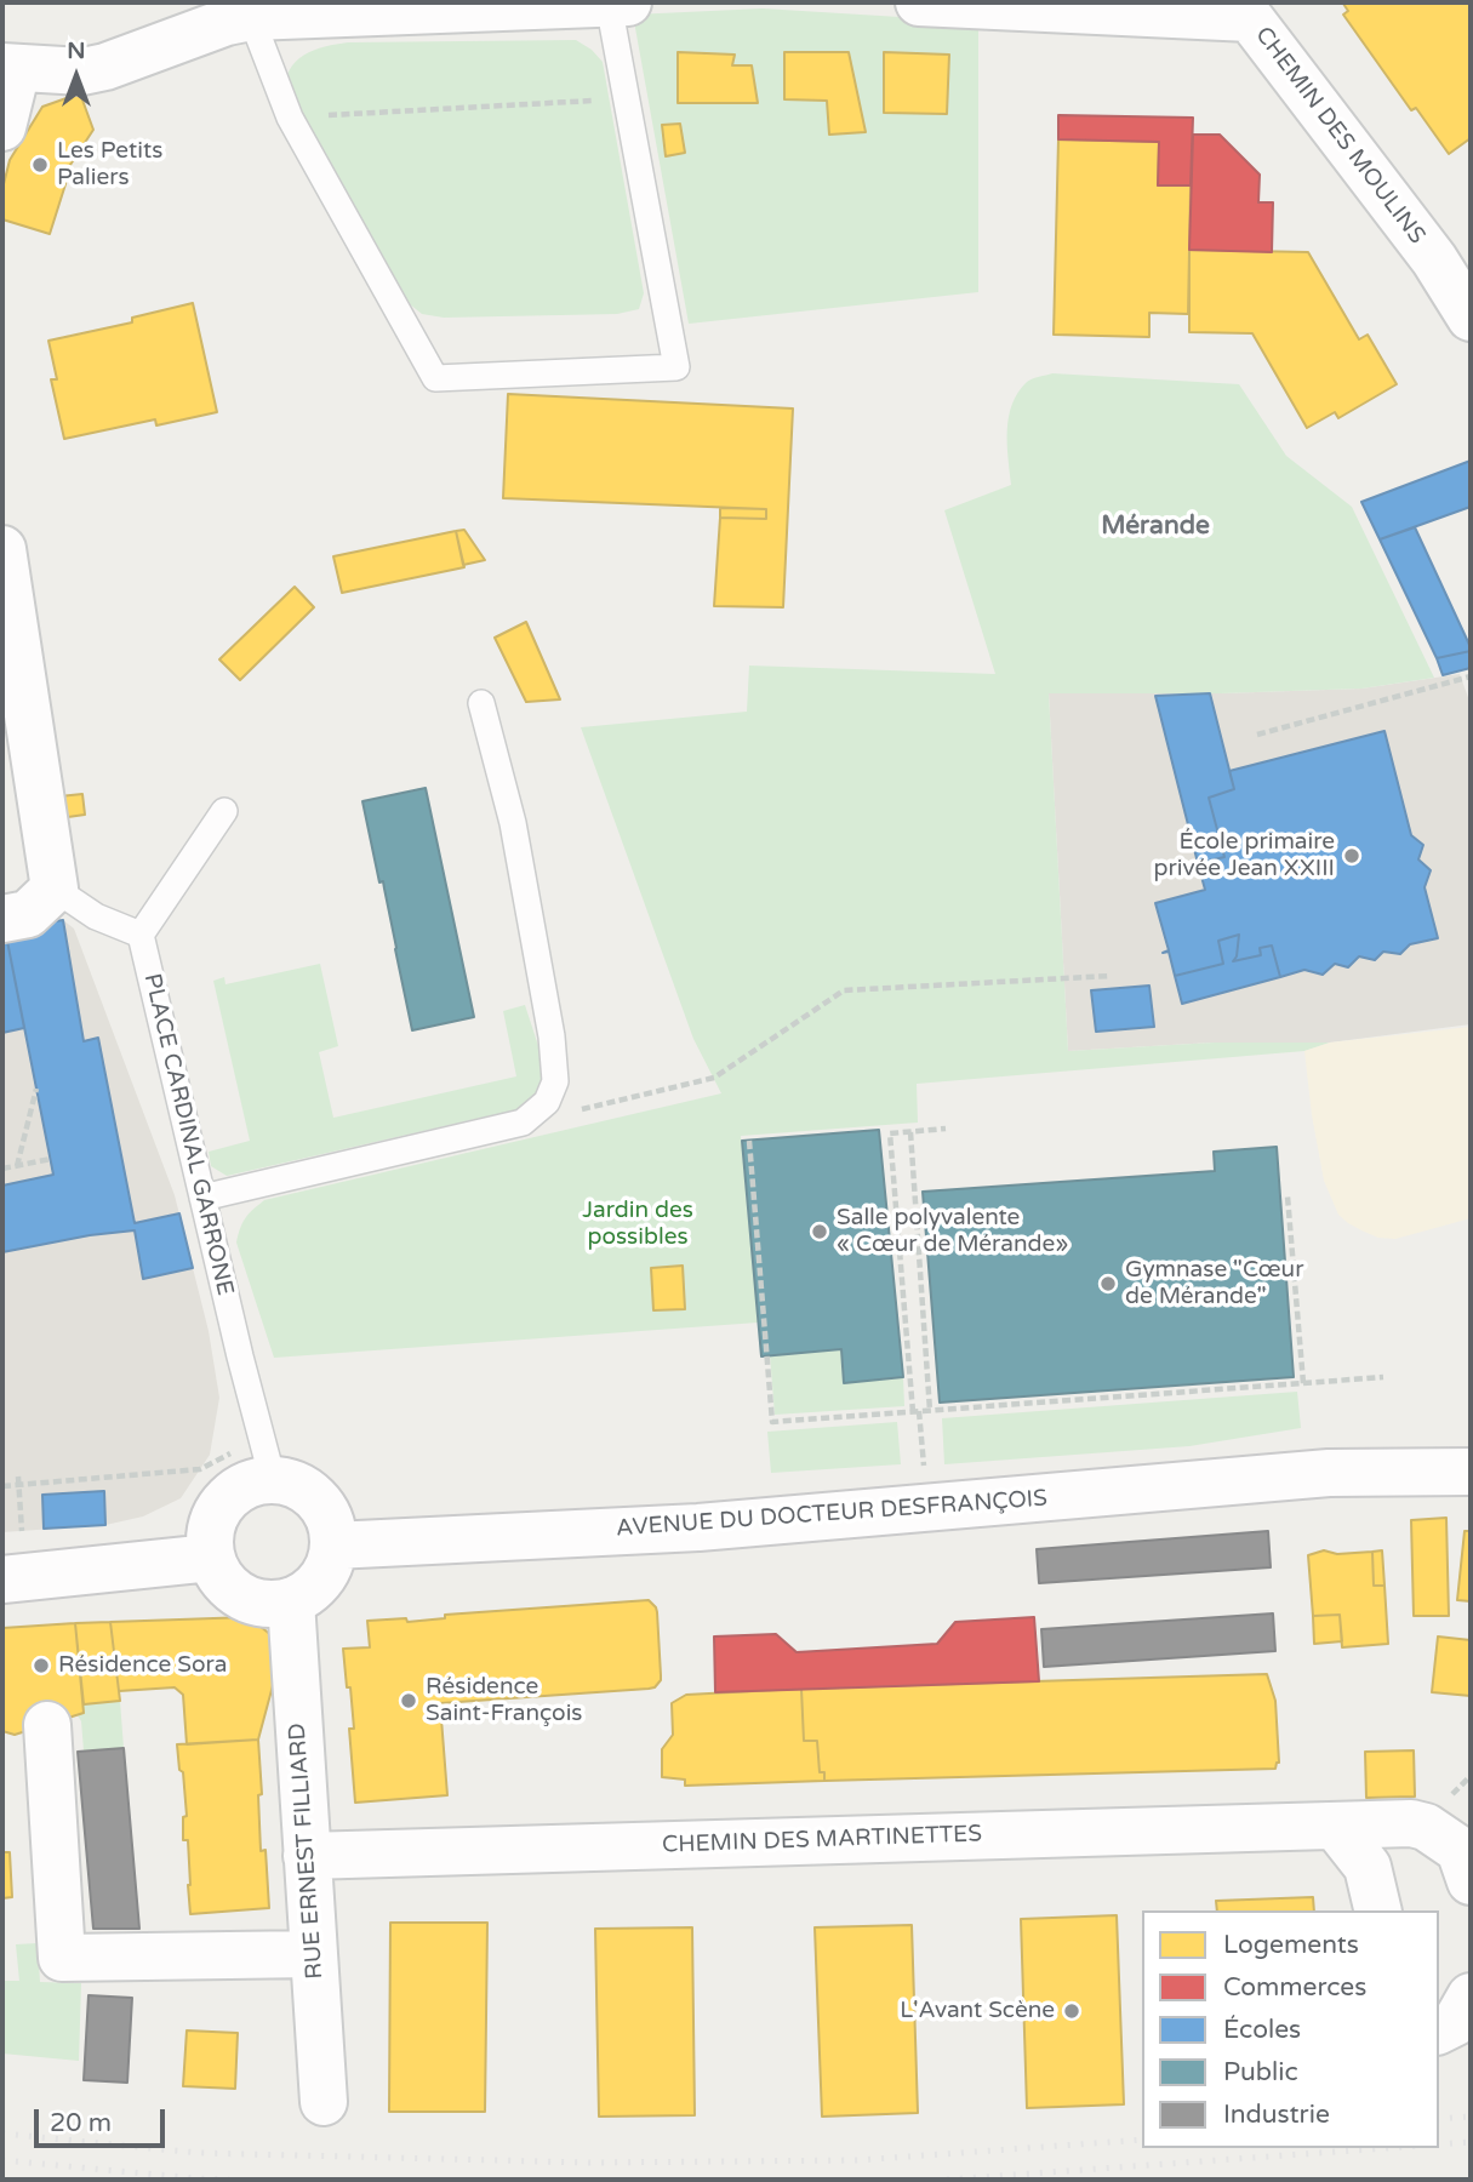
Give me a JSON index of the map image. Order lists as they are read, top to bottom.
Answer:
{
  "streets": {
    "street": [
      "CHEMIN DES MOULINS",
      "AVENUE DU DOCTEUR DESFRANÇOIS",
      "CHEMIN DES MARTINETTES",
      "RUE ERNEST FILLIARD"
    ],
    "lane": ["PLACE CARDINAL GARRONE"]
  },
  "crossings": [
    ["PLACE CARDINAL GARRONE", "AVENUE DU DOCTEUR DESFRANÇOIS"],
    ["PLACE CARDINAL GARRONE", "RUE ERNEST FILLIARD"],
    ["AVENUE DU DOCTEUR DESFRANÇOIS", "RUE ERNEST FILLIARD"],
    ["CHEMIN DES MARTINETTES", "RUE ERNEST FILLIARD"]
  ],
  "districts": ["Mérande"],
  "parks": ["Jardin des possibles"],
  "places": [
    "Les Petits Paliers",
    "École primaire privée Jean XXIII",
    "Salle polyvalente « Cœur de Mérande»",
    "Gymnase \"Cœur de Mérande\"",
    "Résidence Sora",
    "Résidence Saint-François",
    "L'Avant Scène"
  ],
  "legend": [
    "Logements",
    "Commerces",
    "Écoles",
    "Public",
    "Industrie"
  ],
  "scale_bar": "20 m",
  "north": "top"
}
